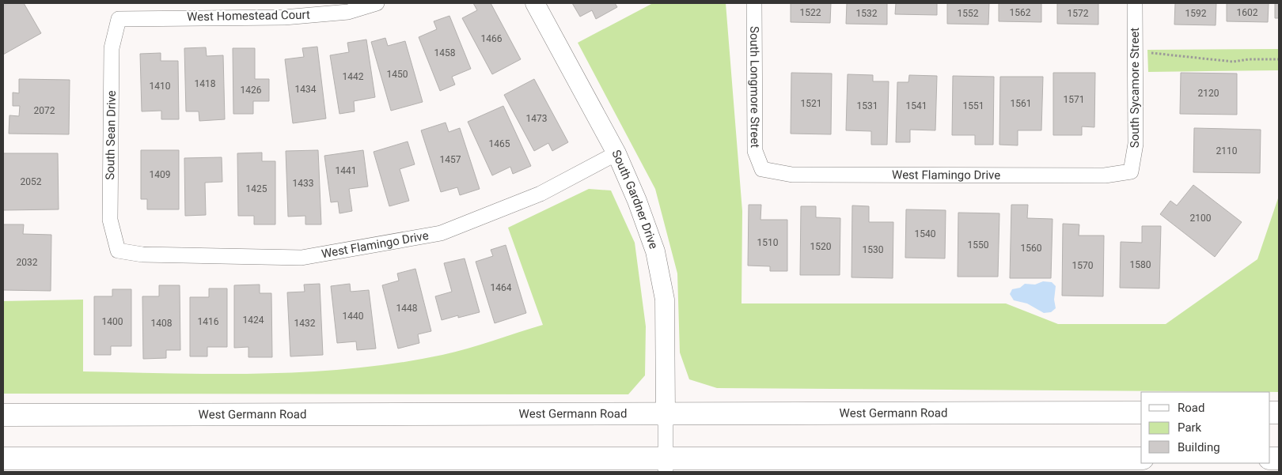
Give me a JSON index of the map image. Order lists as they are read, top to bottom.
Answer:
{
  "streets": {
    "main road": ["West Germann Road"],
    "street": [
      "West Homestead Court",
      "South Longmore Street",
      "South Sycamore Street",
      "South Sean Drive",
      "West Flamingo Drive",
      "South Gardner Drive"
    ]
  },
  "crossings": [
    ["West Homestead Court", "South Sean Drive"],
    ["South Longmore Street", "West Flamingo Drive"],
    ["South Sycamore Street", "West Flamingo Drive"],
    ["South Sean Drive", "West Flamingo Drive"],
    ["West Flamingo Drive", "South Gardner Drive"],
    ["South Gardner Drive", "West Germann Road"]
  ],
  "house_numbers": [
    "1522",
    "1562",
    "1602",
    "1532",
    "1552",
    "1572",
    "1592",
    "1466",
    "1458",
    "1450",
    "1442",
    "1418",
    "1410",
    "1434",
    "1426",
    "2120",
    "1571",
    "1521",
    "1561",
    "1531",
    "1541",
    "1551",
    "2072",
    "1473",
    "1465",
    "2110",
    "1457",
    "1441",
    "1409",
    "2052",
    "1433",
    "1425",
    "2100",
    "1540",
    "1510",
    "1550",
    "1520",
    "1560",
    "1530",
    "2032",
    "1580",
    "1570",
    "1464",
    "1448",
    "1440",
    "1424",
    "1400",
    "1416",
    "1408",
    "1432"
  ],
  "legend": ["Road", "Park", "Building"]
}
